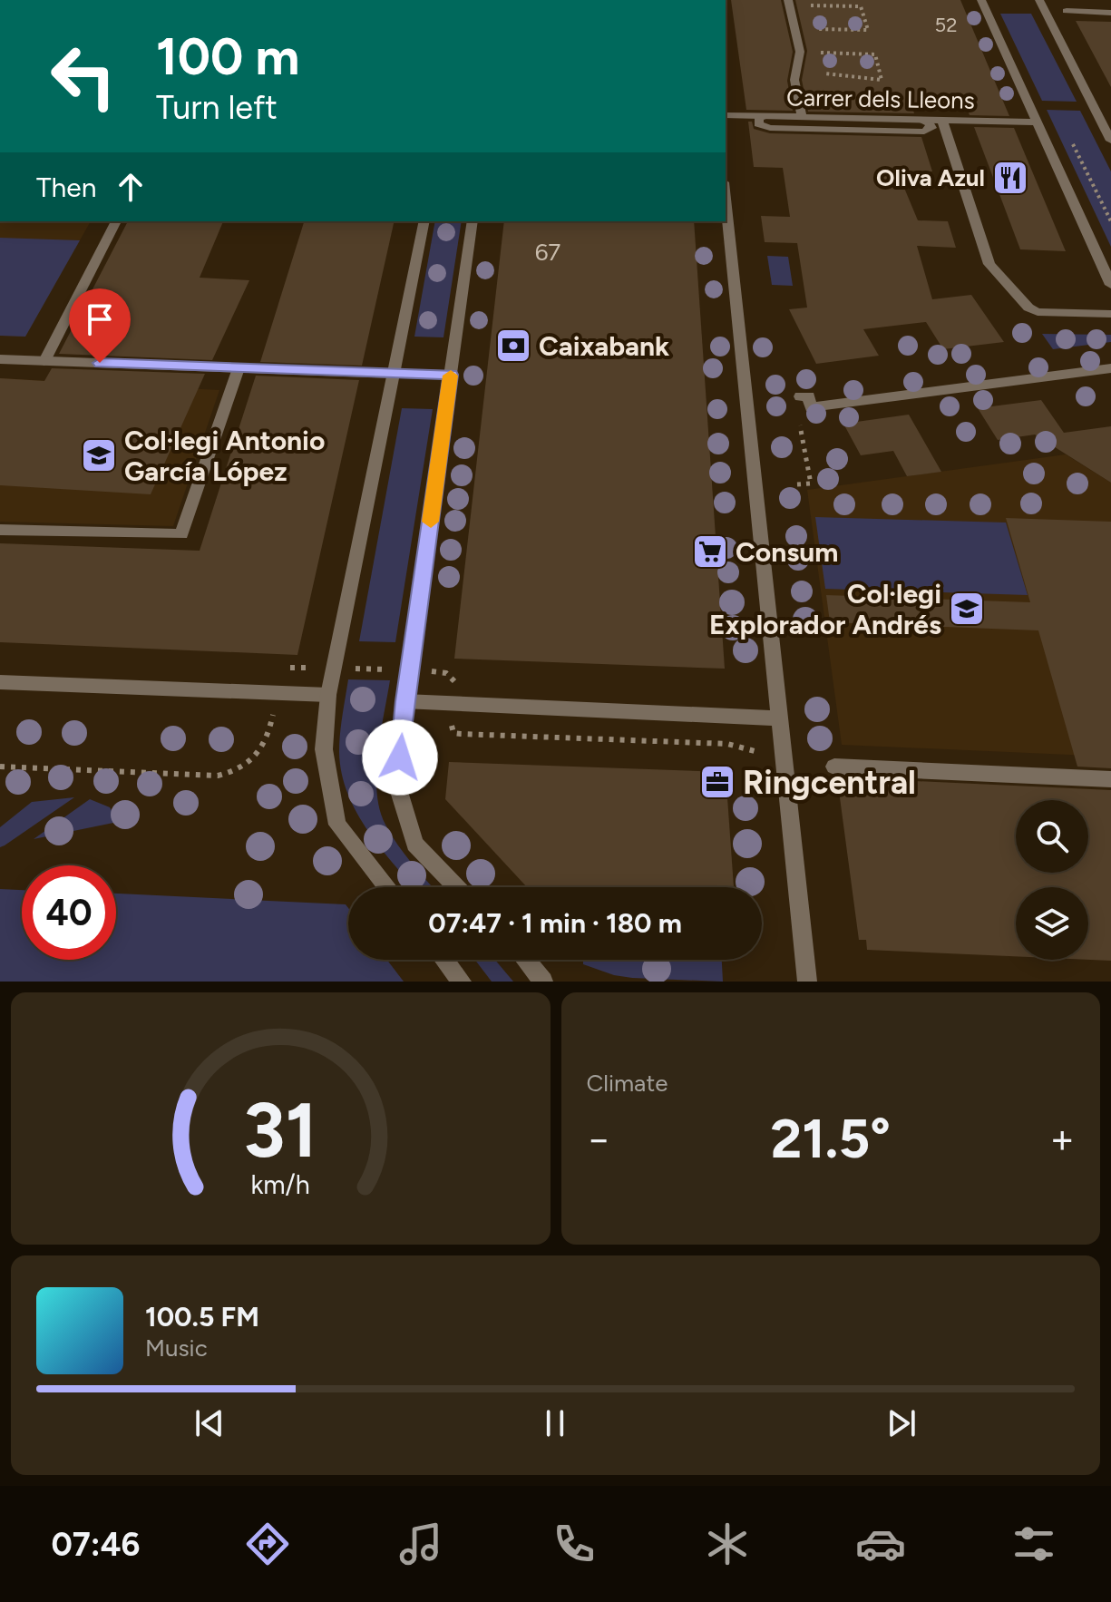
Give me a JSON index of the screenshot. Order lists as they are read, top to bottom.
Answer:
{
  "streets": {
    "street": ["Carrer dels Lleons"]
  },
  "places": {
    "restaurant": ["Oliva Azul"],
    "bank": ["Caixabank"],
    "school or university": ["Col·legi Antonio García López", "Col·legi Explorador Andrés"],
    "supermarket": ["Consum"],
    "office": ["Ringcentral"]
  },
  "house_numbers": ["52", "67"],
  "page": {
    "turn": ["100 m", "Turn left"],
    "then": "Then",
    "limit": "40",
    "trip": "07:47 · 1 min · 180 m",
    "tile": "Climate",
    "heat": ["−", "21.5°", "+"],
    "song": ["100.5 FM", "Music"],
    "tabs": "07:46",
    "gauge": ["31", "km/h"]
  }
}
